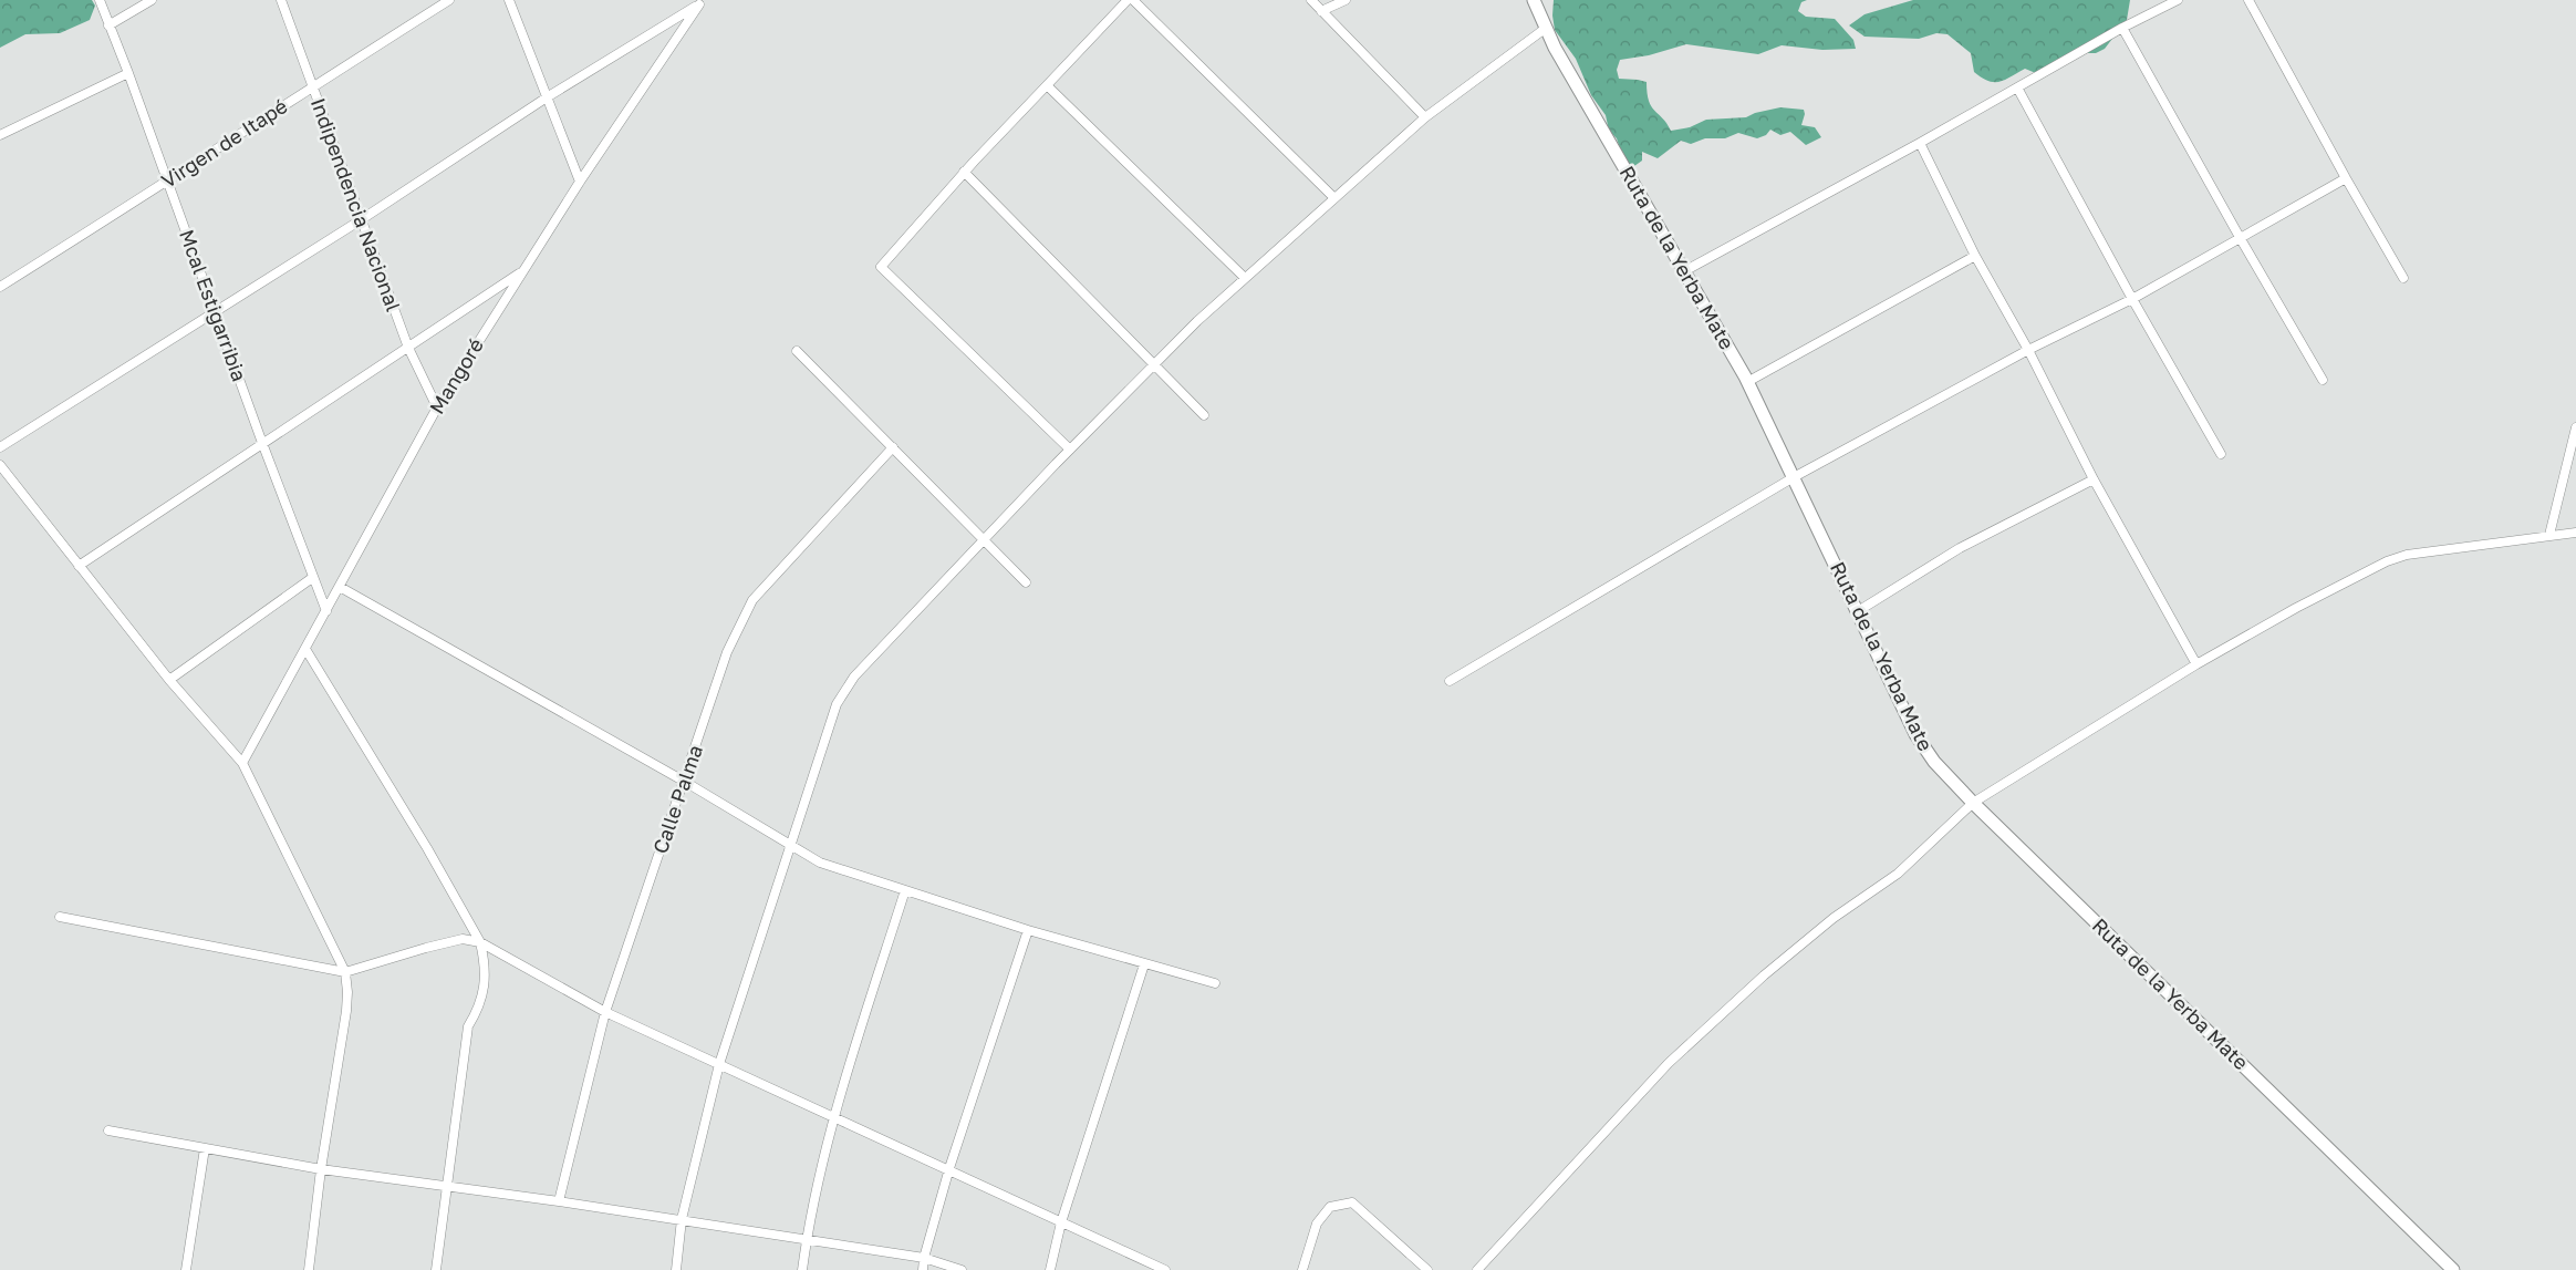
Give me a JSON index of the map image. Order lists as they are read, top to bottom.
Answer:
{
  "streets": {
    "main road": ["Ruta de la Yerba Mate"],
    "street": [
      "Virgen de Itapé",
      "Indipendencia Nacional",
      "Mcal Estigarribia",
      "Mangoré",
      "Calle Palma"
    ]
  },
  "crossings": [
    ["Virgen de Itapé", "Indipendencia Nacional"],
    ["Virgen de Itapé", "Mcal Estigarribia"],
    ["Indipendencia Nacional", "Mangoré"],
    ["Mcal Estigarribia", "Mangoré"]
  ]
}
